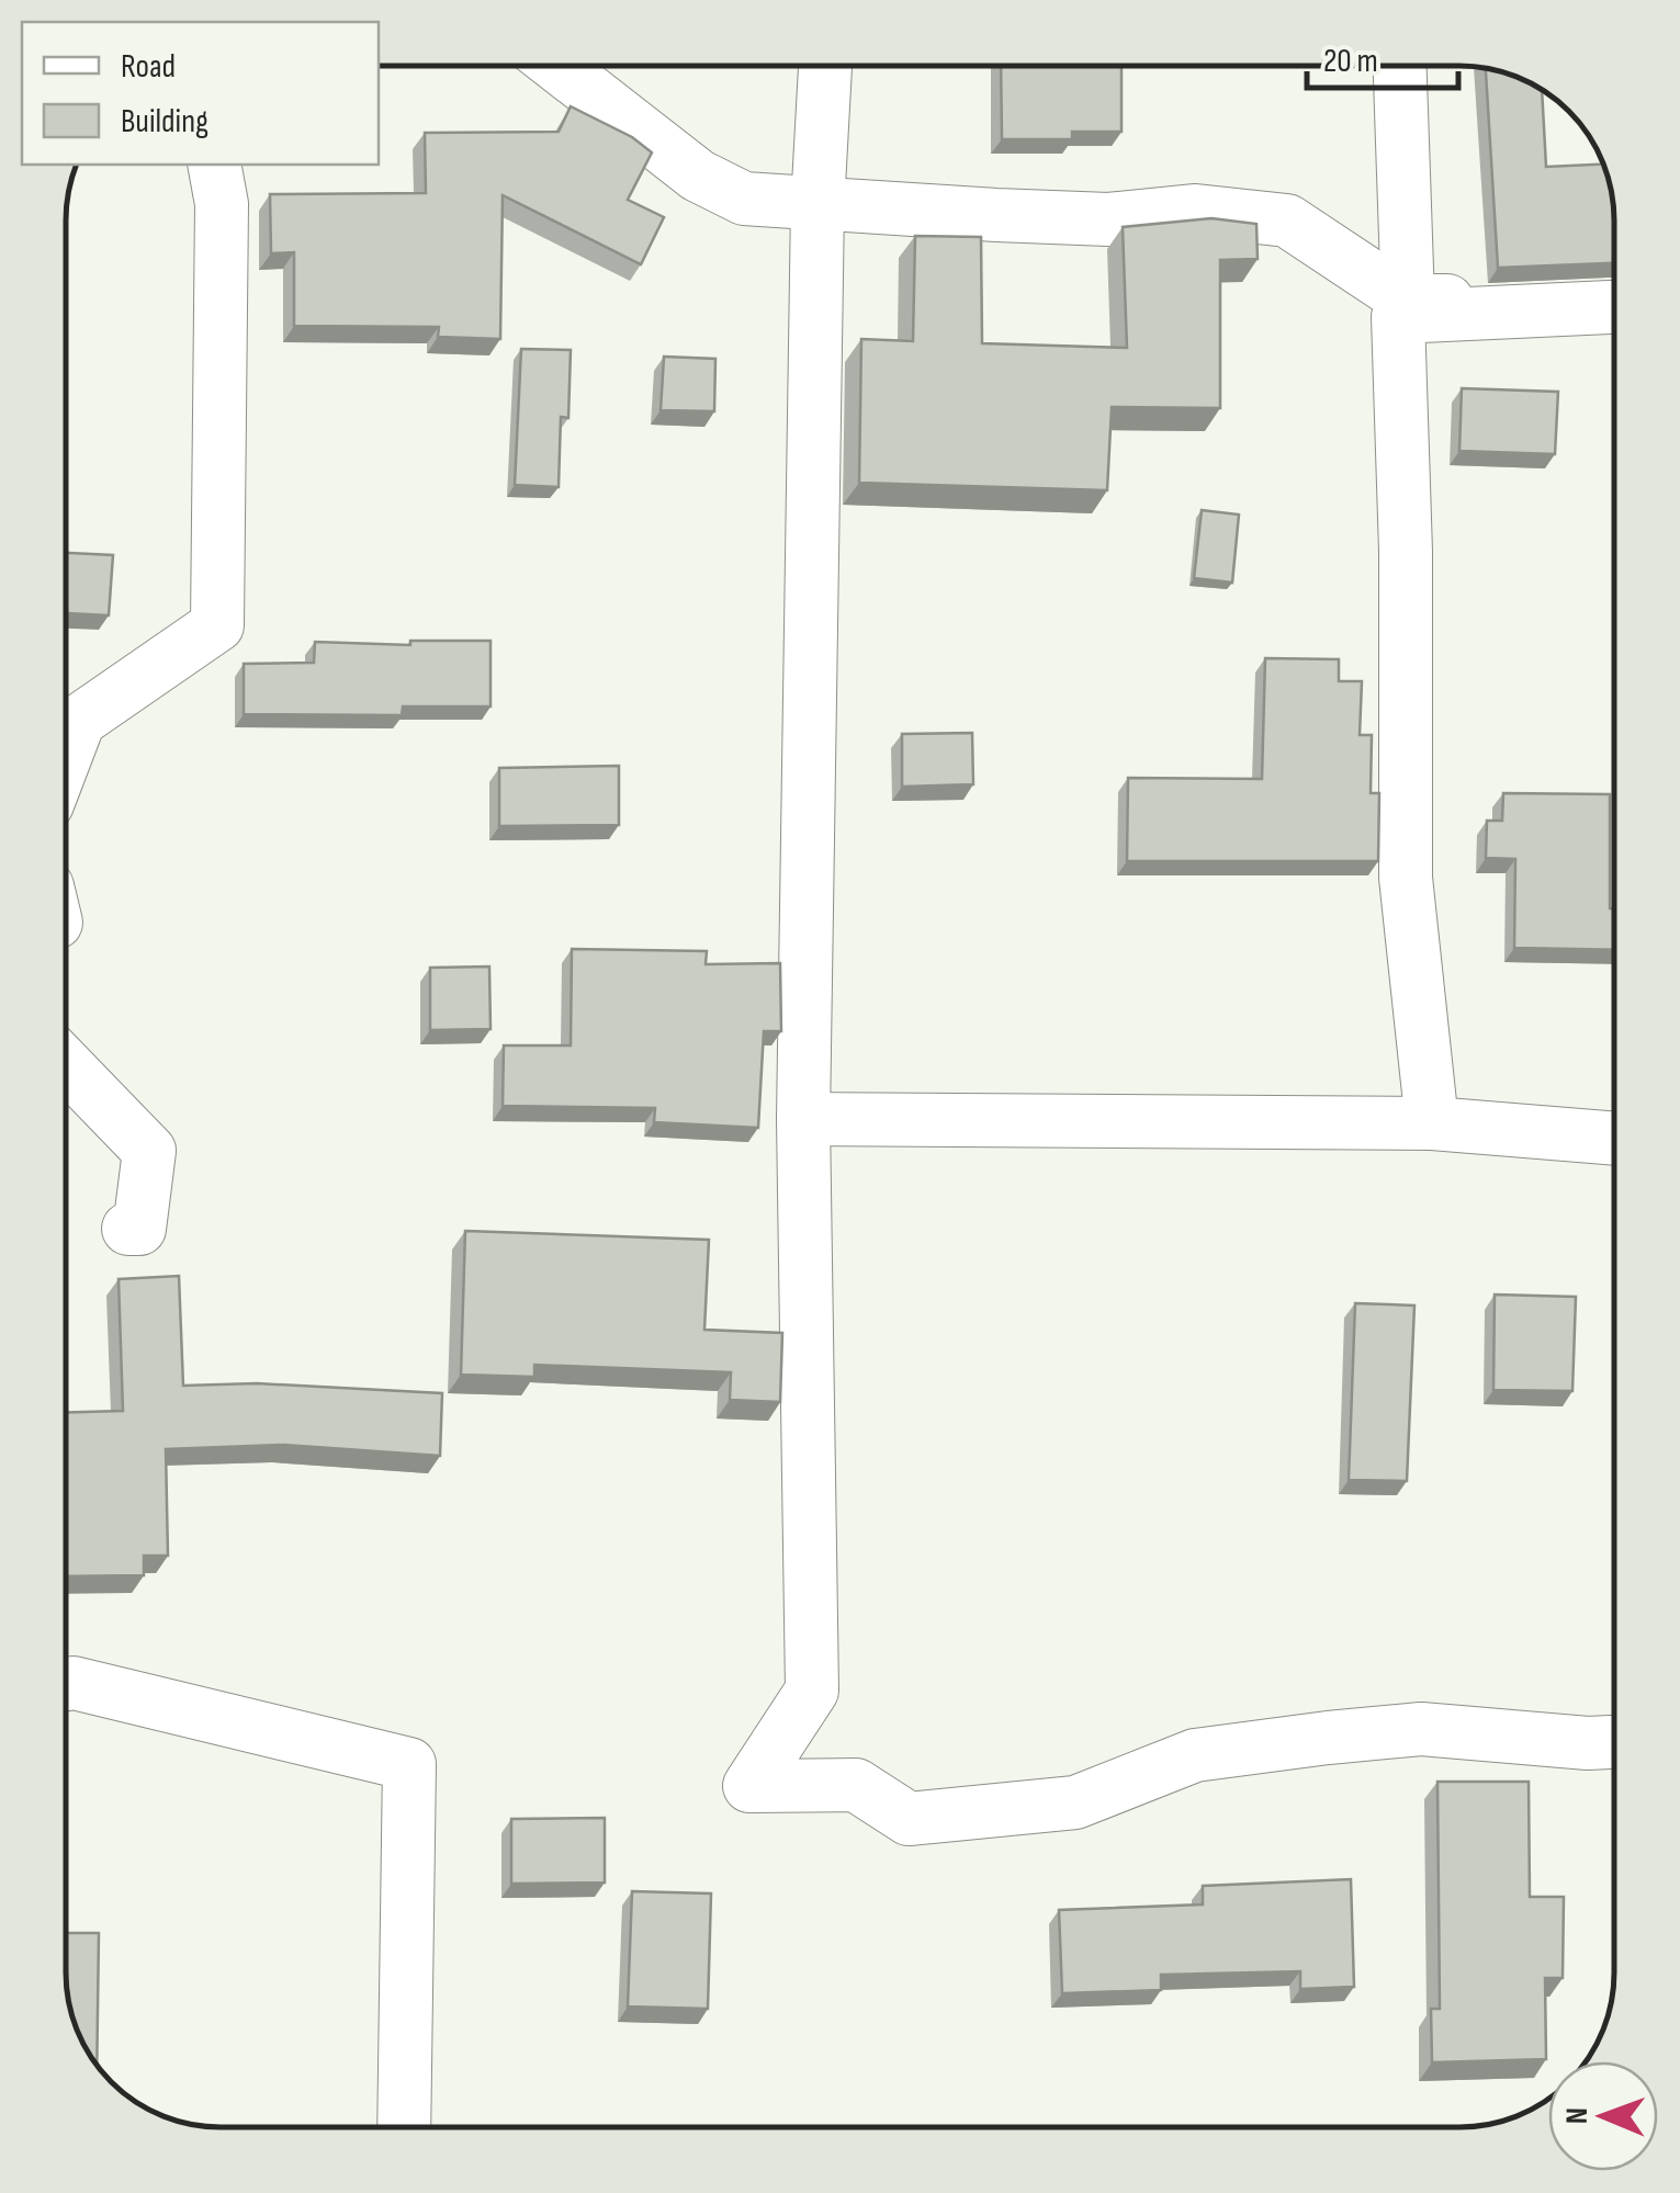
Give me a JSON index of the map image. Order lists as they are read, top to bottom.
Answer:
{
  "legend": ["Road", "Building"],
  "scale_bar": "20 m",
  "north": "left"
}
